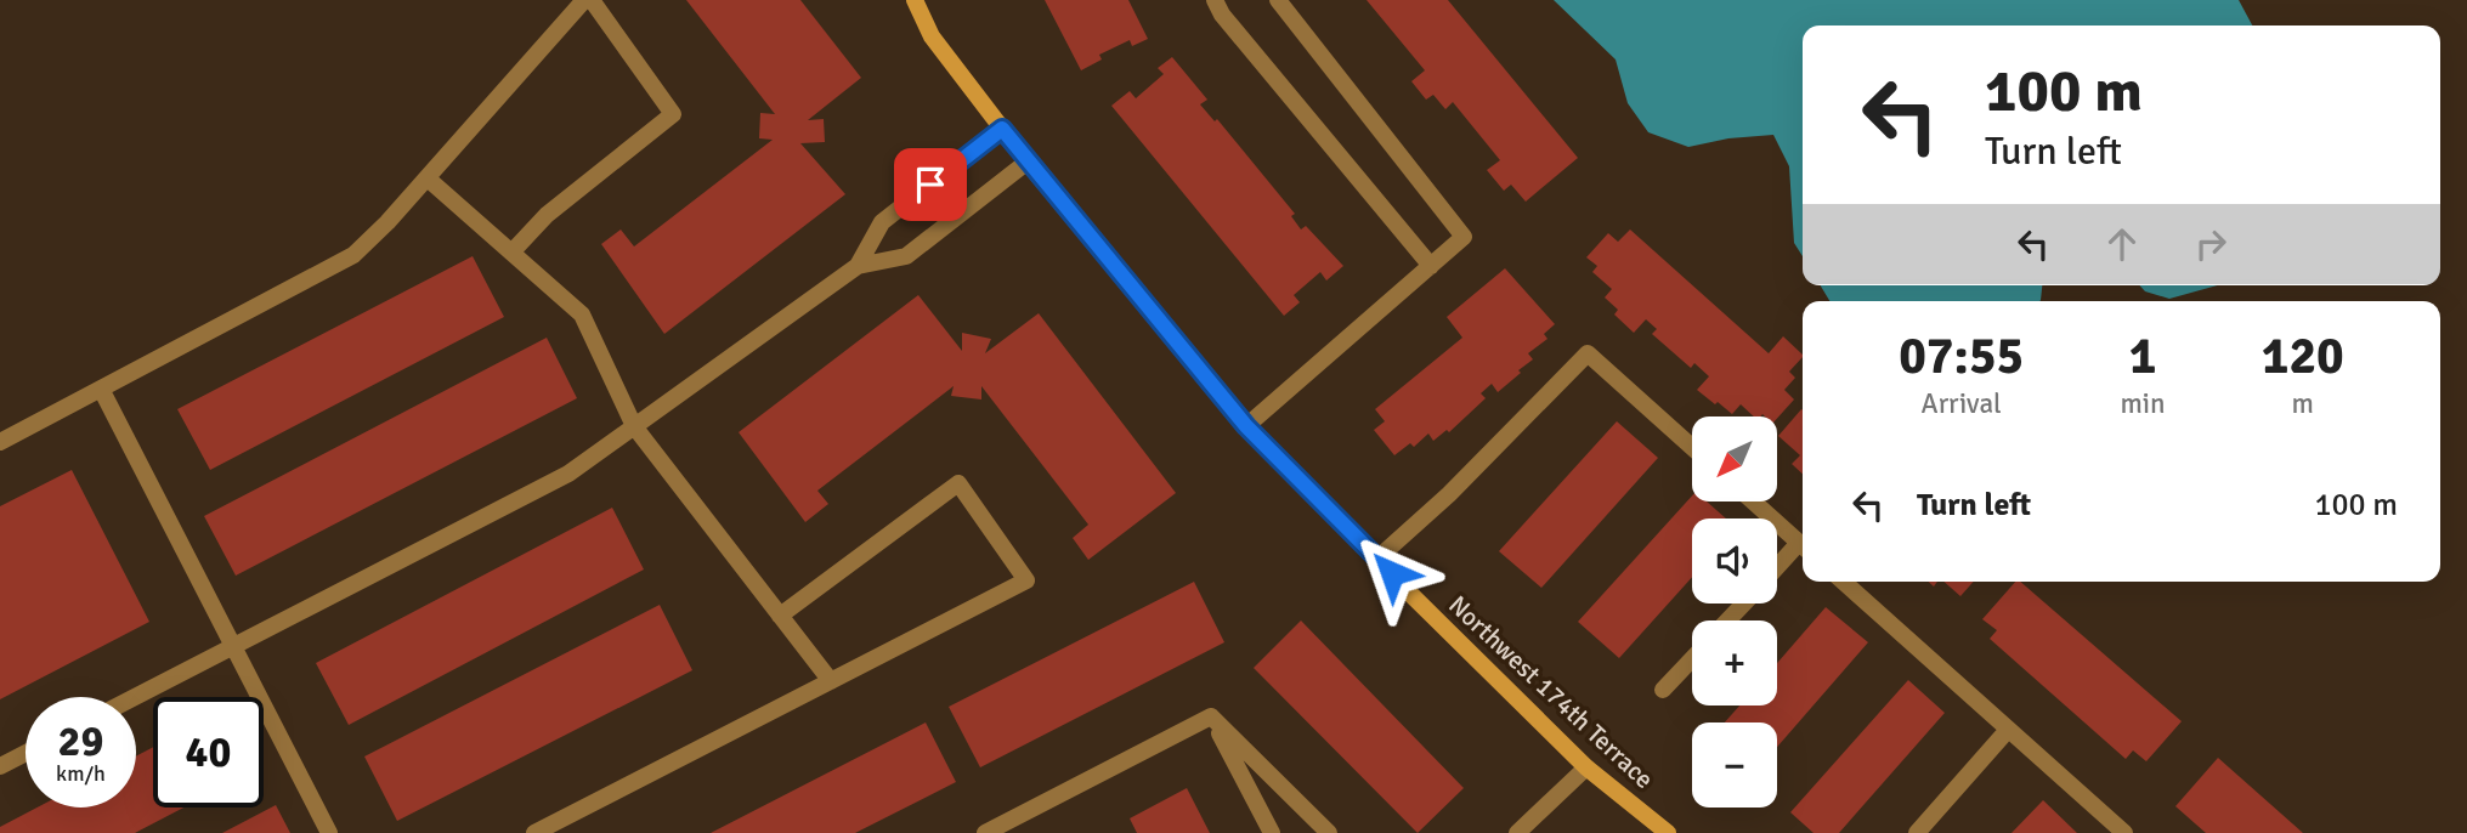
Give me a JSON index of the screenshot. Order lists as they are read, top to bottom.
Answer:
{
  "streets": {
    "street": ["Northwest 174th Terrace"]
  },
  "north": "bottom left",
  "page": {
    "turn": ["100 m", "Turn left"],
    "eta": [
      "07:55",
      "Arrival",
      "1",
      "min",
      "120",
      "m"
    ],
    "map_buttons": ["+", "−"],
    "list": [
      {
        "name": "Turn left",
        "value": "100 m"
      }
    ],
    "speed": "29 km/h",
    "limit": "40"
  }
}
